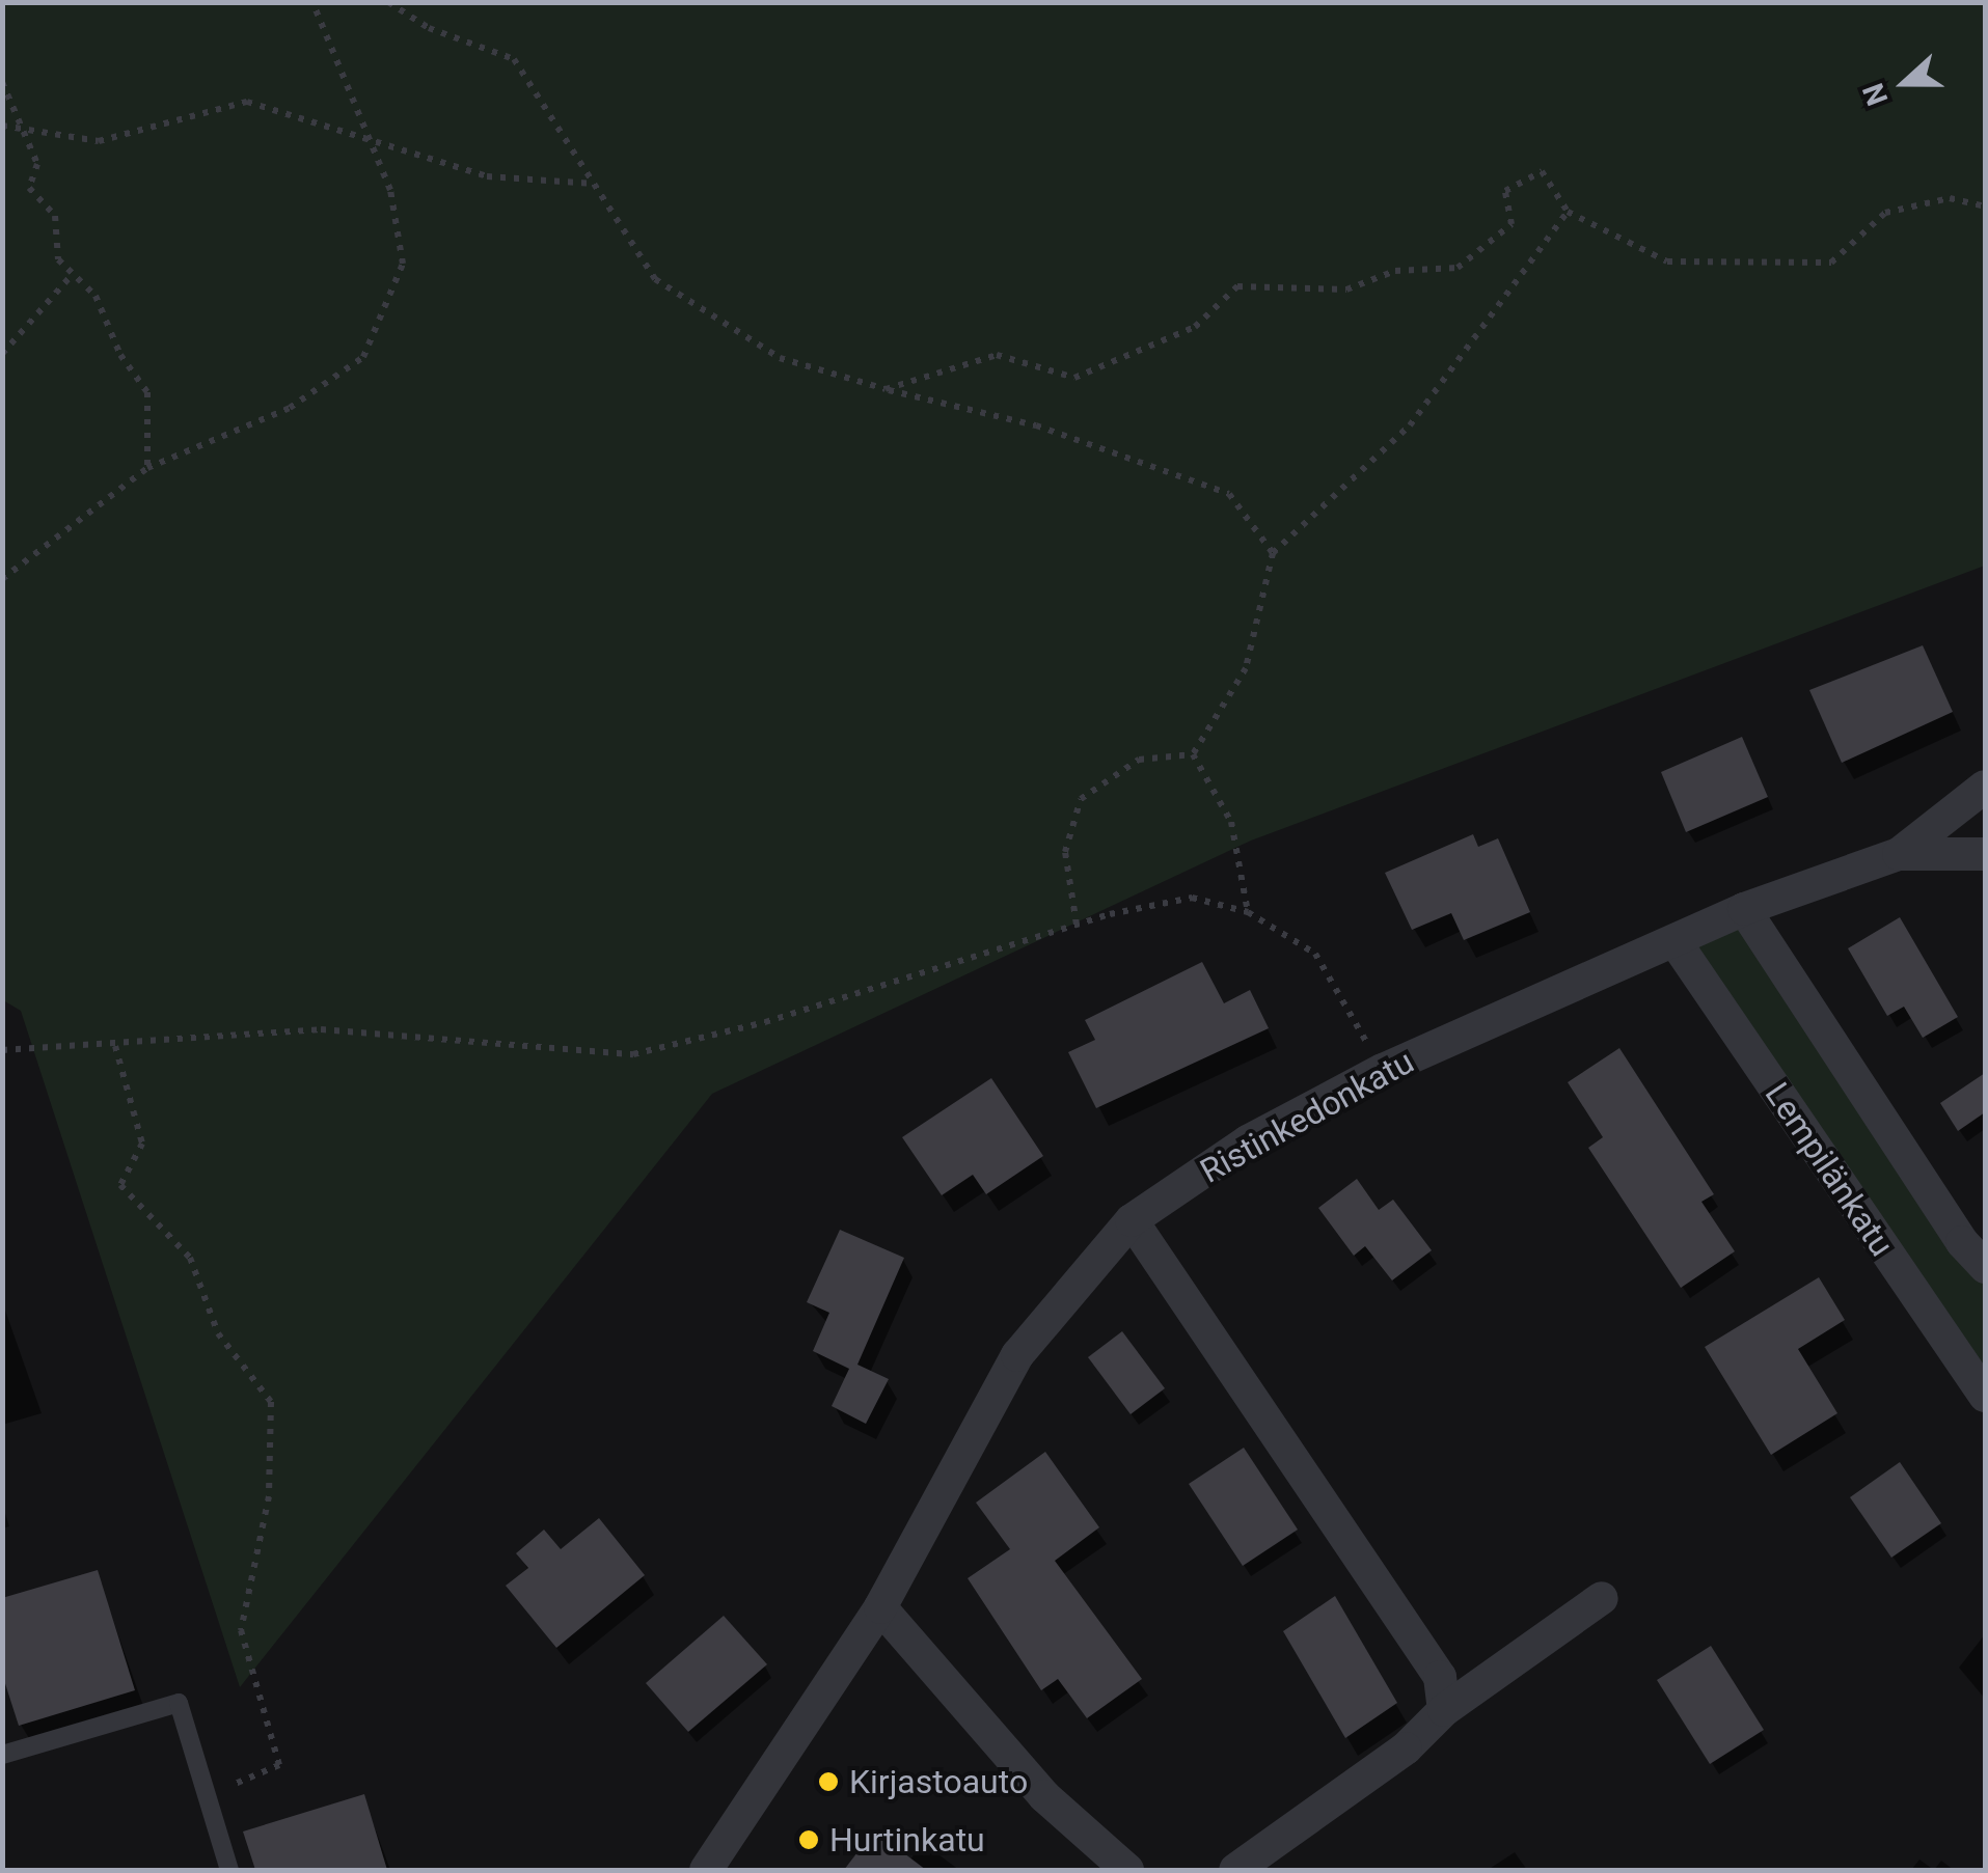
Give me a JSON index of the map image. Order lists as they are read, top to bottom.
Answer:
{
  "streets": {
    "street": ["Ristinkedonkatu", "Lempilänkatu"]
  },
  "crossings": [
    ["Ristinkedonkatu", "Lempilänkatu"]
  ],
  "places": ["Kirjastoauto", "Hurtinkatu"],
  "north": "left"
}
